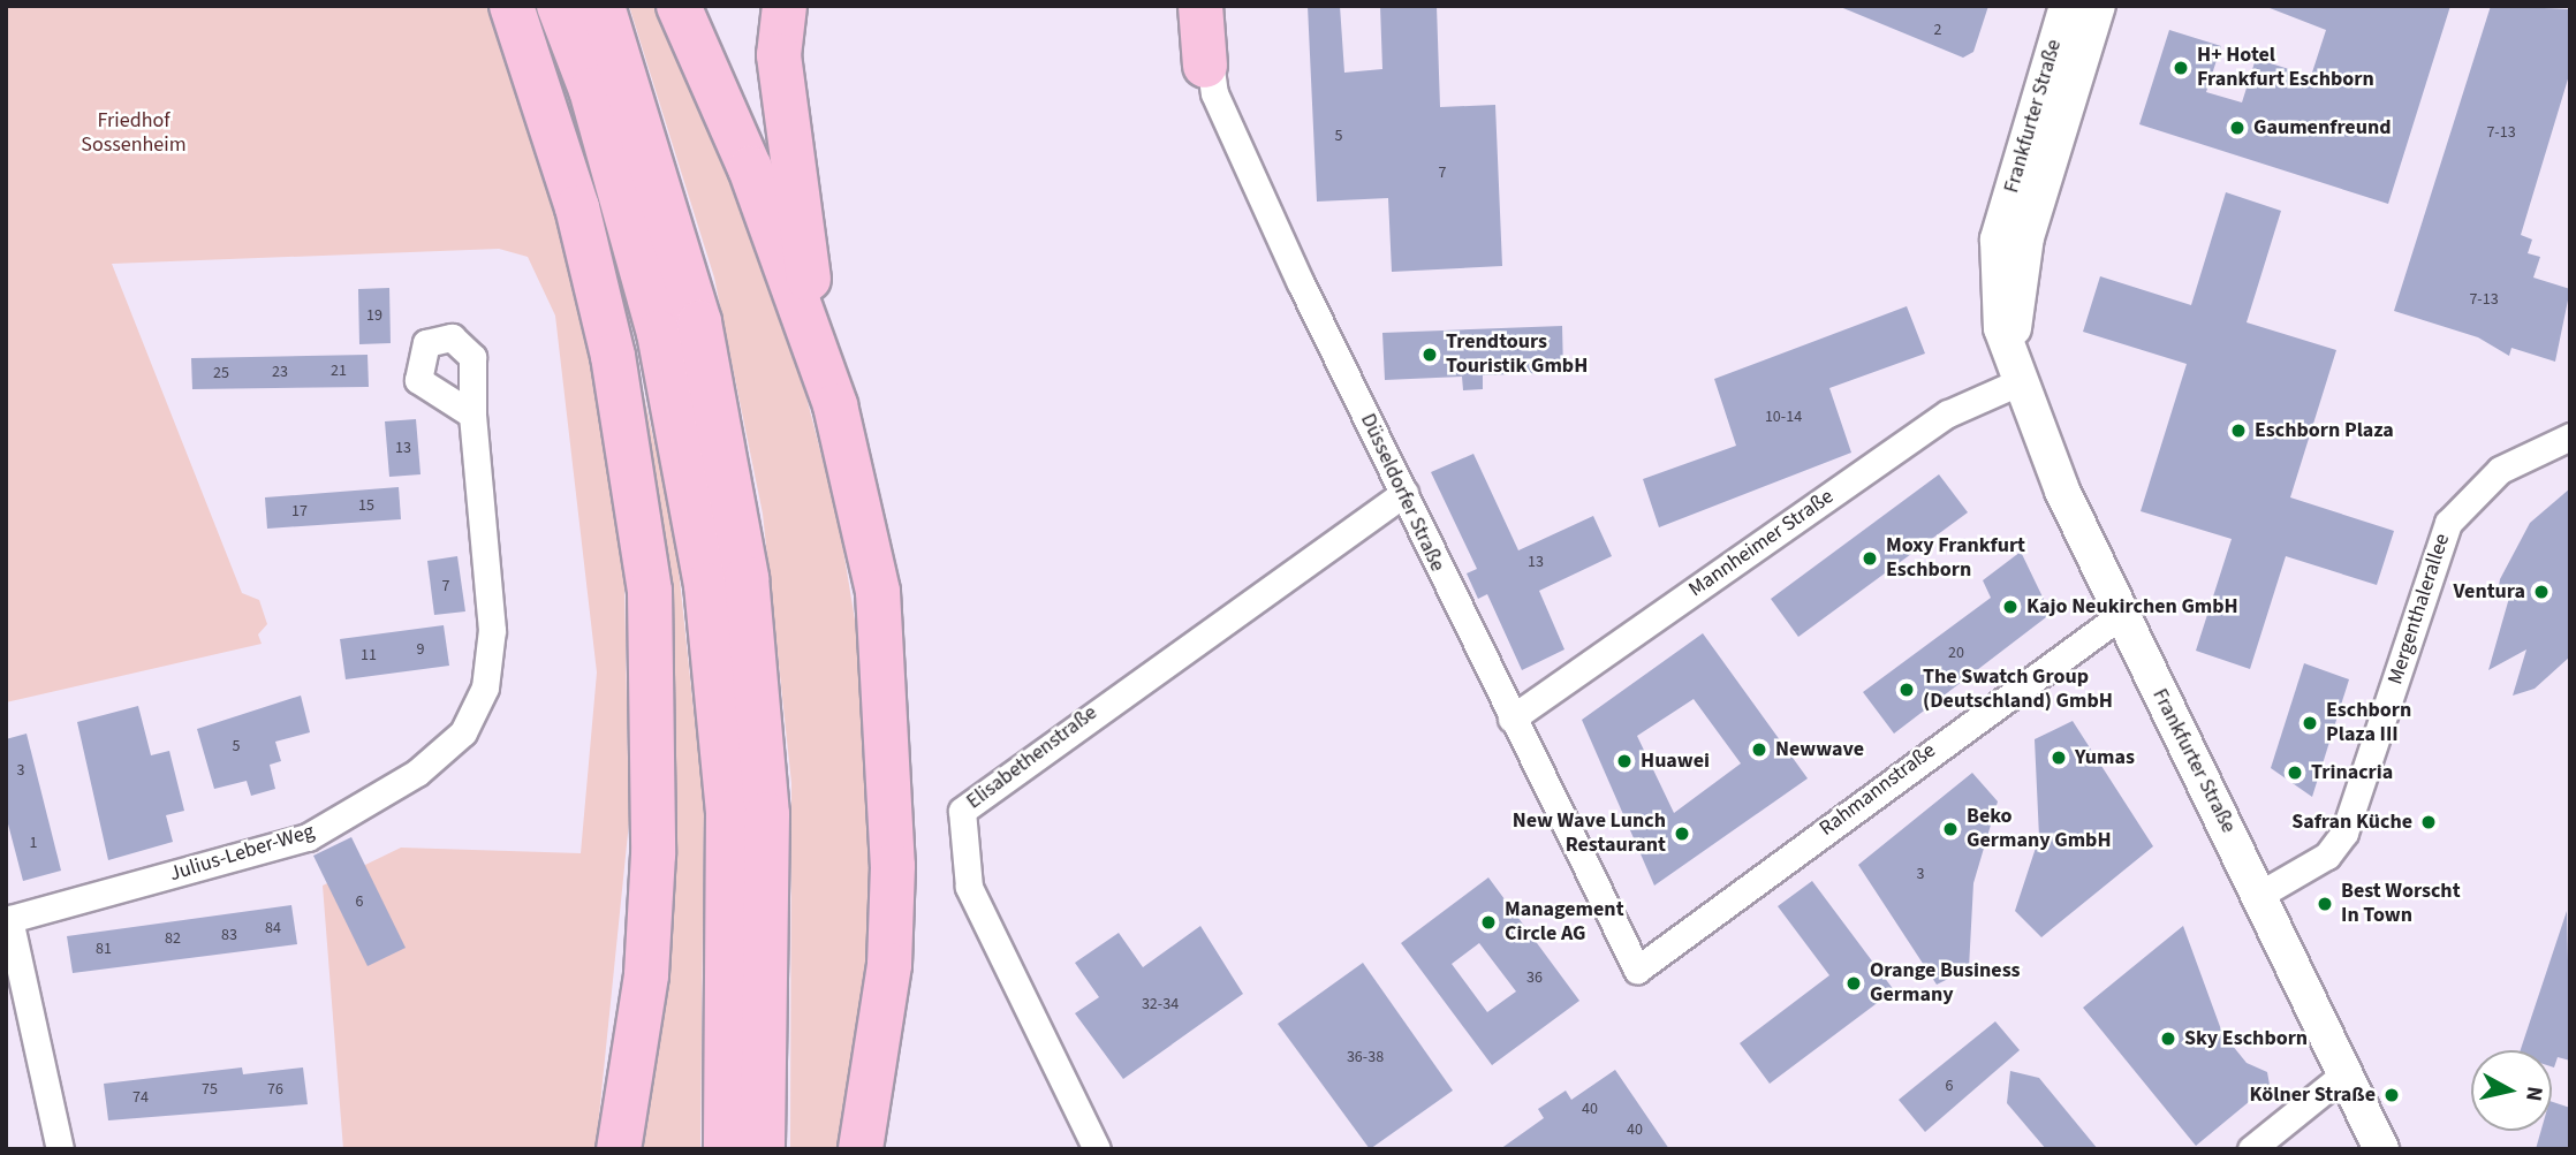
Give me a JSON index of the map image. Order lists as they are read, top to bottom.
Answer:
{
  "streets": {
    "street": [
      "Frankfurter Straße",
      "Düsseldorfer Straße",
      "Mannheimer Straße",
      "Mergenthalerallee",
      "Elisabethenstraße",
      "Rahmannstraße",
      "Julius-Leber-Weg"
    ]
  },
  "crossings": [
    ["Frankfurter Straße", "Mannheimer Straße"],
    ["Frankfurter Straße", "Mergenthalerallee"],
    ["Frankfurter Straße", "Rahmannstraße"],
    ["Düsseldorfer Straße", "Mannheimer Straße"],
    ["Düsseldorfer Straße", "Elisabethenstraße"],
    ["Düsseldorfer Straße", "Rahmannstraße"]
  ],
  "parks": ["Friedhof Sossenheim"],
  "places": [
    "H+ Hotel Frankfurt Eschborn",
    "Gaumenfreund",
    "Trendtours Touristik GmbH",
    "Eschborn Plaza",
    "Moxy Frankfurt Eschborn",
    "Ventura",
    "Kajo Neukirchen GmbH",
    "The Swatch Group (Deutschland) GmbH",
    "Eschborn Plaza III",
    "Newwave",
    "Yumas",
    "Huawei",
    "Trinacria",
    "Safran Küche",
    "Beko Germany GmbH",
    "New Wave Lunch Restaurant",
    "Best Worscht In Town",
    "Management Circle AG",
    "Orange Business Germany",
    "Sky Eschborn",
    "Kölner Straße"
  ],
  "house_numbers": [
    "2",
    "7-13",
    "5",
    "7",
    "7-13",
    "19",
    "21",
    "23",
    "25",
    "10-14",
    "13",
    "15",
    "17",
    "13",
    "7",
    "9",
    "20",
    "11",
    "5",
    "3",
    "1",
    "3",
    "6",
    "84",
    "83",
    "82",
    "81",
    "36",
    "32-34",
    "36-38",
    "6",
    "75",
    "76",
    "74",
    "40",
    "40"
  ],
  "north": "right"
}
